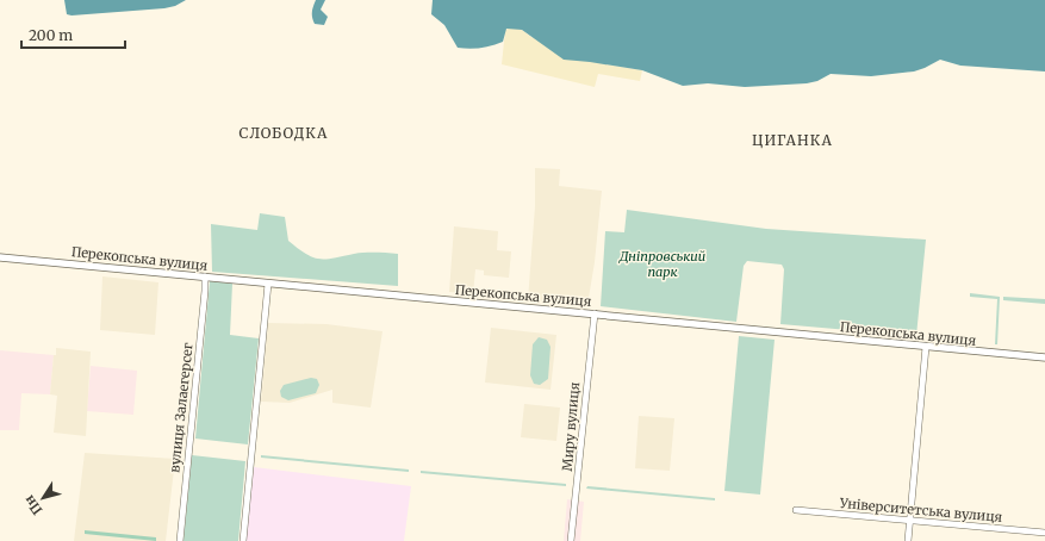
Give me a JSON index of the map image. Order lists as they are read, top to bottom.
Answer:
{
  "streets": {
    "main road": ["Перекопська вулиця"],
    "street": ["вулиця Залаегерсег", "Миру вулиця", "Університетська вулиця"]
  },
  "crossings": [
    ["Перекопська вулиця", "вулиця Залаегерсег"],
    ["Перекопська вулиця", "Миру вулиця"]
  ],
  "districts": ["СЛОБОДКА", "ЦИГАНКА"],
  "parks": ["Дніпровський парк"],
  "scale_bar": "200 m",
  "north": "bottom left"
}
